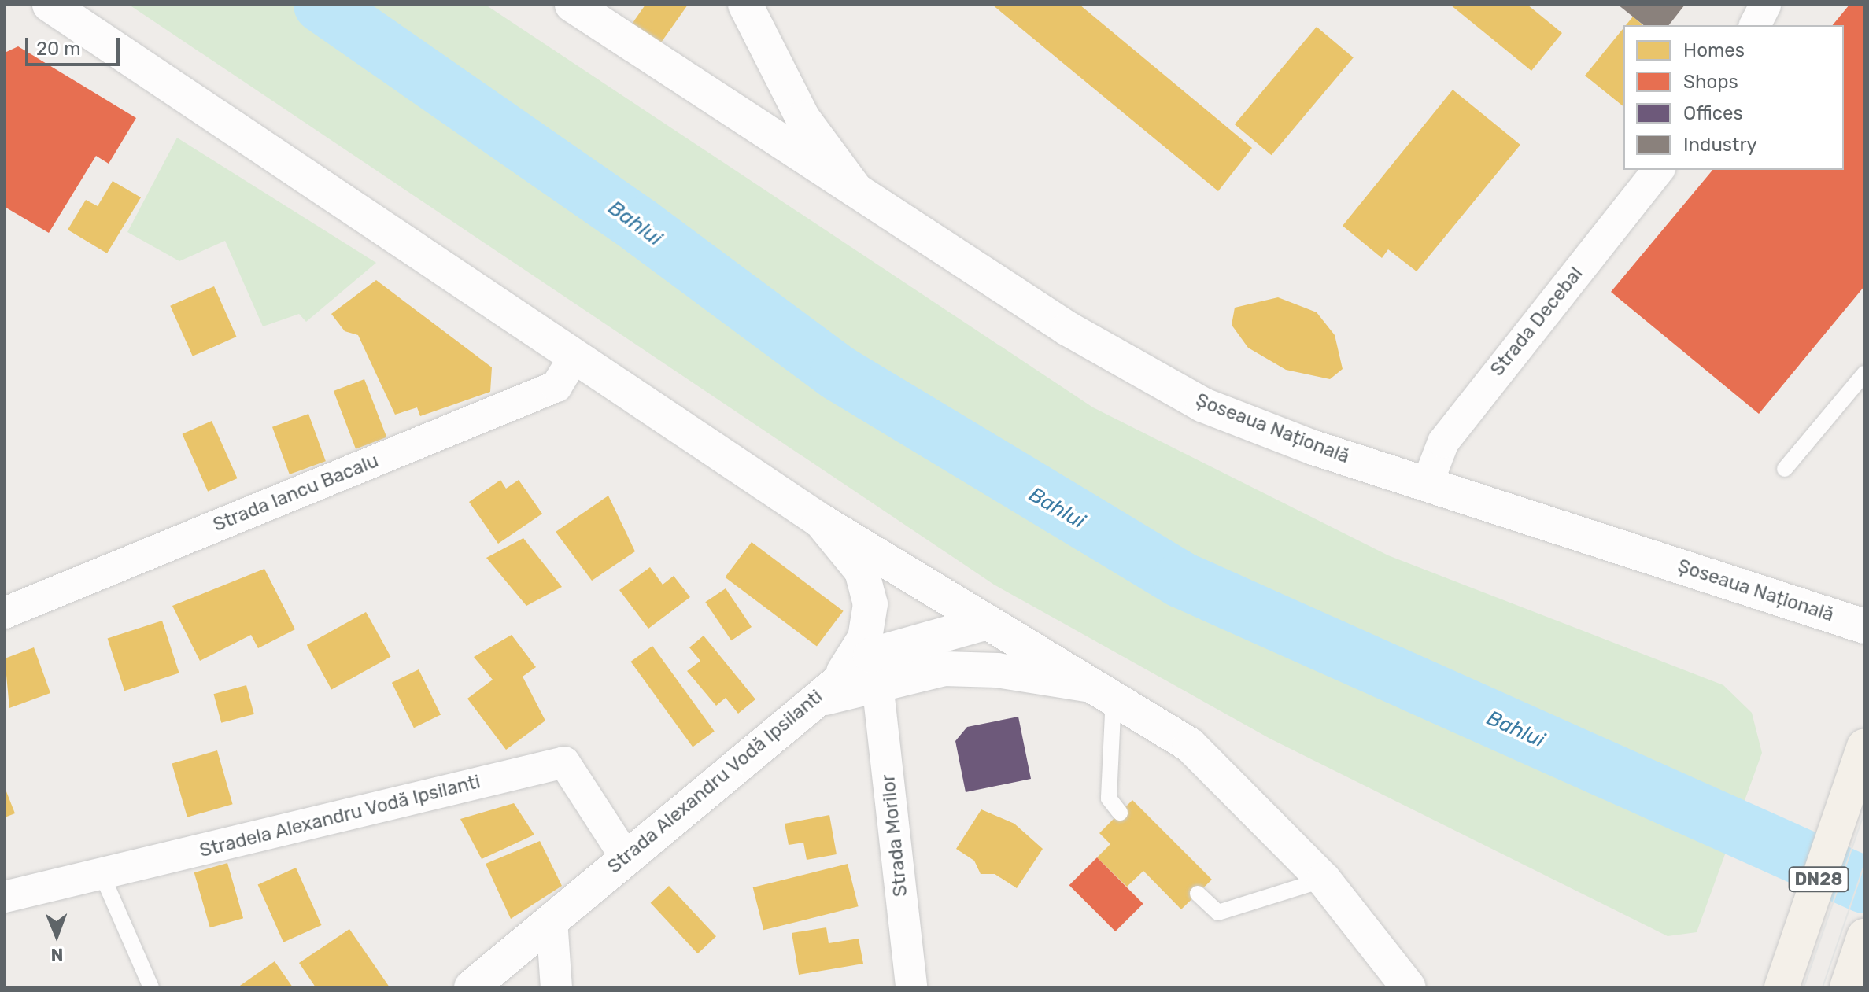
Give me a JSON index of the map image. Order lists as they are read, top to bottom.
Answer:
{
  "streets": {
    "main road": ["Șoseaua Națională", "Strada Alexandru Vodă Ipsilanti", "DN28"],
    "street": [
      "Strada Decebal",
      "Strada Iancu Bacalu",
      "Stradela Alexandru Vodă Ipsilanti",
      "Strada Morilor"
    ]
  },
  "crossings": [
    ["Strada Decebal", "Șoseaua Națională"],
    ["Strada Alexandru Vodă Ipsilanti", "Stradela Alexandru Vodă Ipsilanti"]
  ],
  "water": ["Bahlui"],
  "legend": [
    "Homes",
    "Shops",
    "Offices",
    "Industry"
  ],
  "scale_bar": "20 m",
  "north": "bottom"
}
